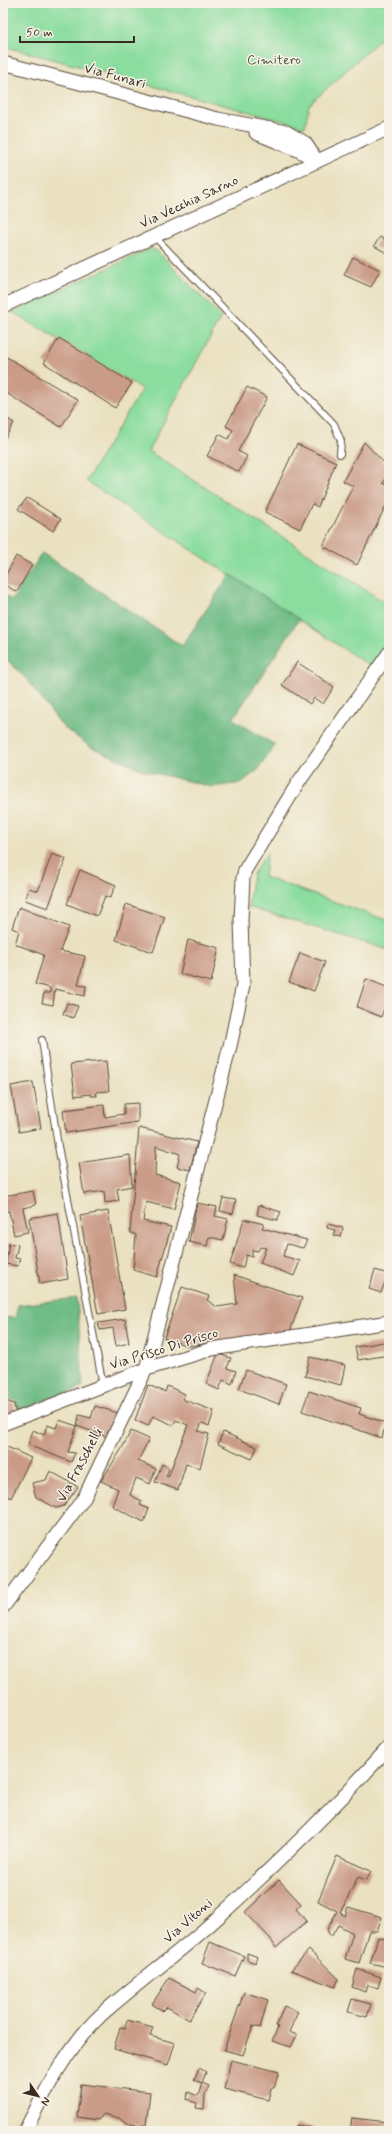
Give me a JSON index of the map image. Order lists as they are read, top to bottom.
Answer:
{
  "streets": {
    "street": [
      "Via Funari",
      "Via Vecchia Sarno",
      "Via Prisco Di Prisco",
      "Via Fraschelli",
      "Via Vitoni"
    ]
  },
  "crossings": [
    ["Via Funari", "Via Vecchia Sarno"],
    ["Via Prisco Di Prisco", "Via Fraschelli"]
  ],
  "parks": ["Cimitero"],
  "scale_bar": "50 m",
  "north": "bottom right"
}
